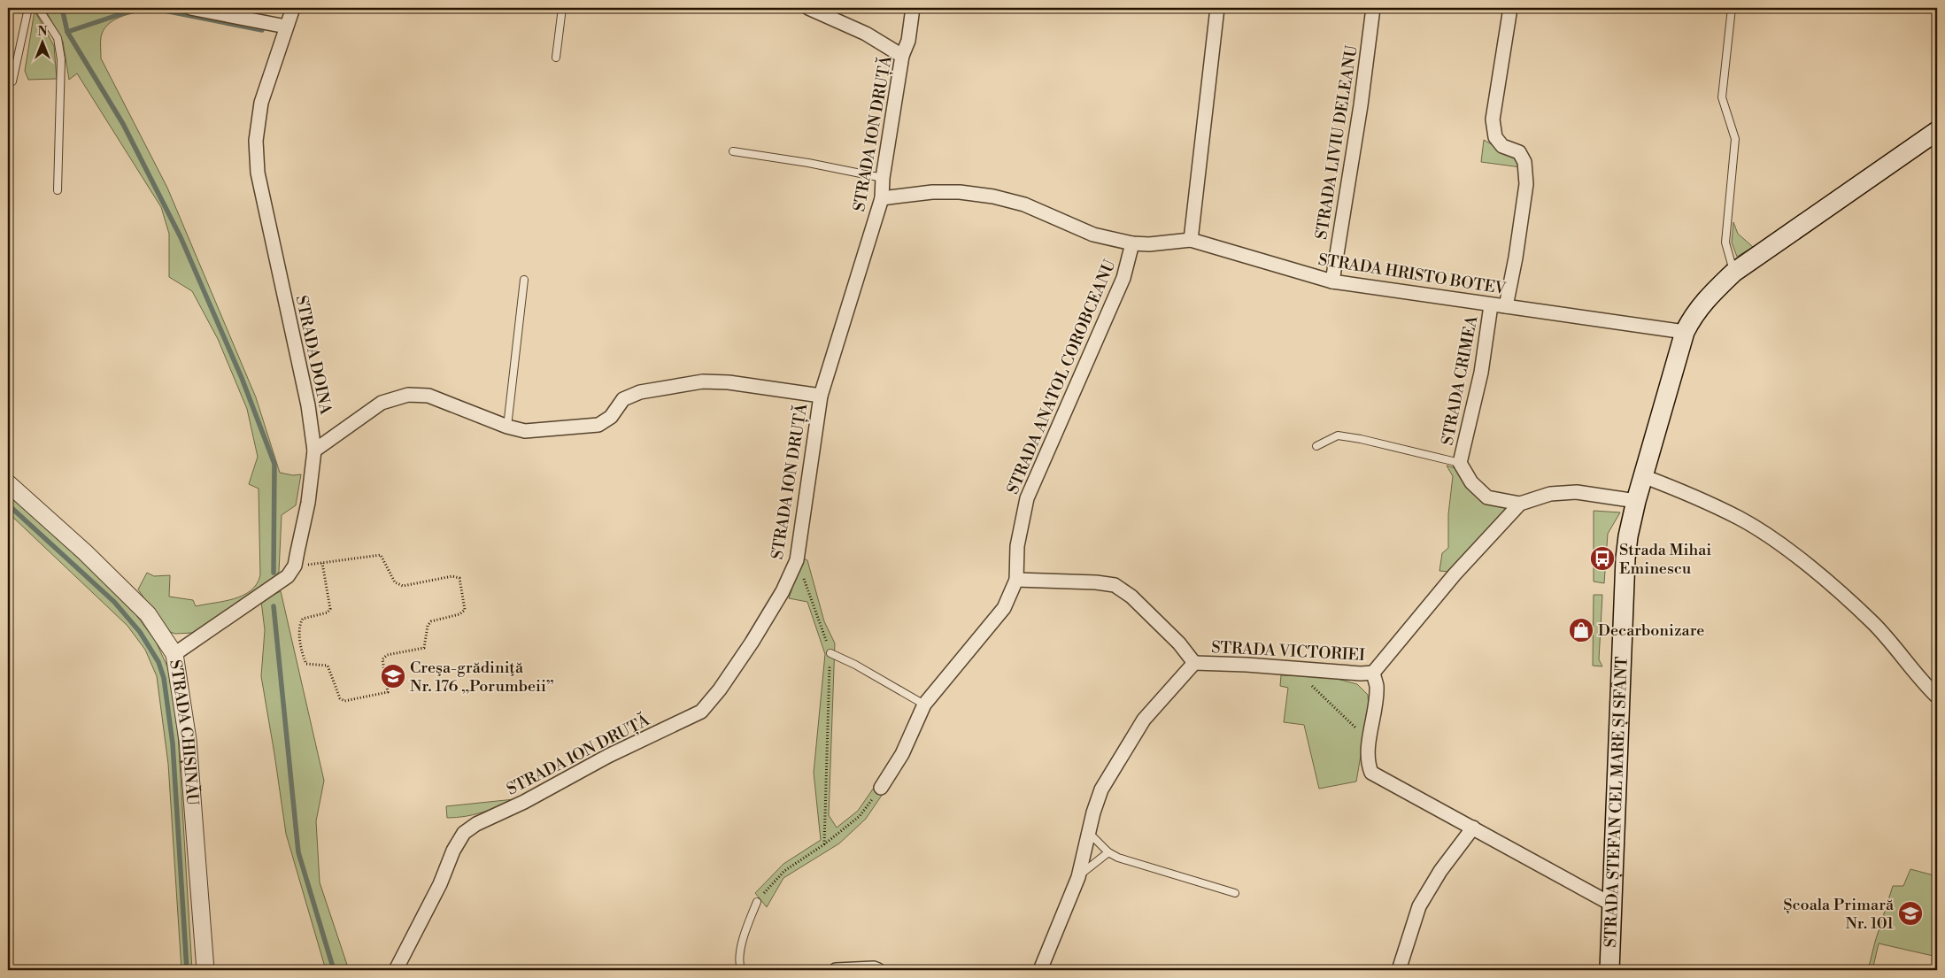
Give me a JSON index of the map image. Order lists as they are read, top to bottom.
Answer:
{
  "streets": {
    "main road": ["STRADA ȘTEFAN CEL MARE ȘI SFÂNT"],
    "street": [
      "STRADA ION DRUȚĂ",
      "STRADA LIVIU DELEANU",
      "STRADA HRISTO BOTEV",
      "STRADA DOINA",
      "STRADA ANATOL COROBCEANU",
      "STRADA CRIMEA",
      "STRADA VICTORIEI",
      "STRADA CHIȘINĂU"
    ]
  },
  "crossings": [
    ["STRADA ION DRUȚĂ", "STRADA HRISTO BOTEV"],
    ["STRADA LIVIU DELEANU", "STRADA HRISTO BOTEV"],
    ["STRADA HRISTO BOTEV", "STRADA ANATOL COROBCEANU"],
    ["STRADA HRISTO BOTEV", "STRADA CRIMEA"],
    ["STRADA HRISTO BOTEV", "STRADA ȘTEFAN CEL MARE ȘI SFÂNT"],
    ["STRADA ANATOL COROBCEANU", "STRADA VICTORIEI"],
    ["STRADA VICTORIEI", "STRADA ȘTEFAN CEL MARE ȘI SFÂNT"]
  ],
  "places": {
    "bus stop": ["Strada Mihai Eminescu"],
    "shop": ["Decarbonizare"],
    "school or university": ["Creşa-grădiniţă Nr. 176 „Porumbeii”", "Școala Primară Nr. 101"]
  },
  "north": "top"
}
